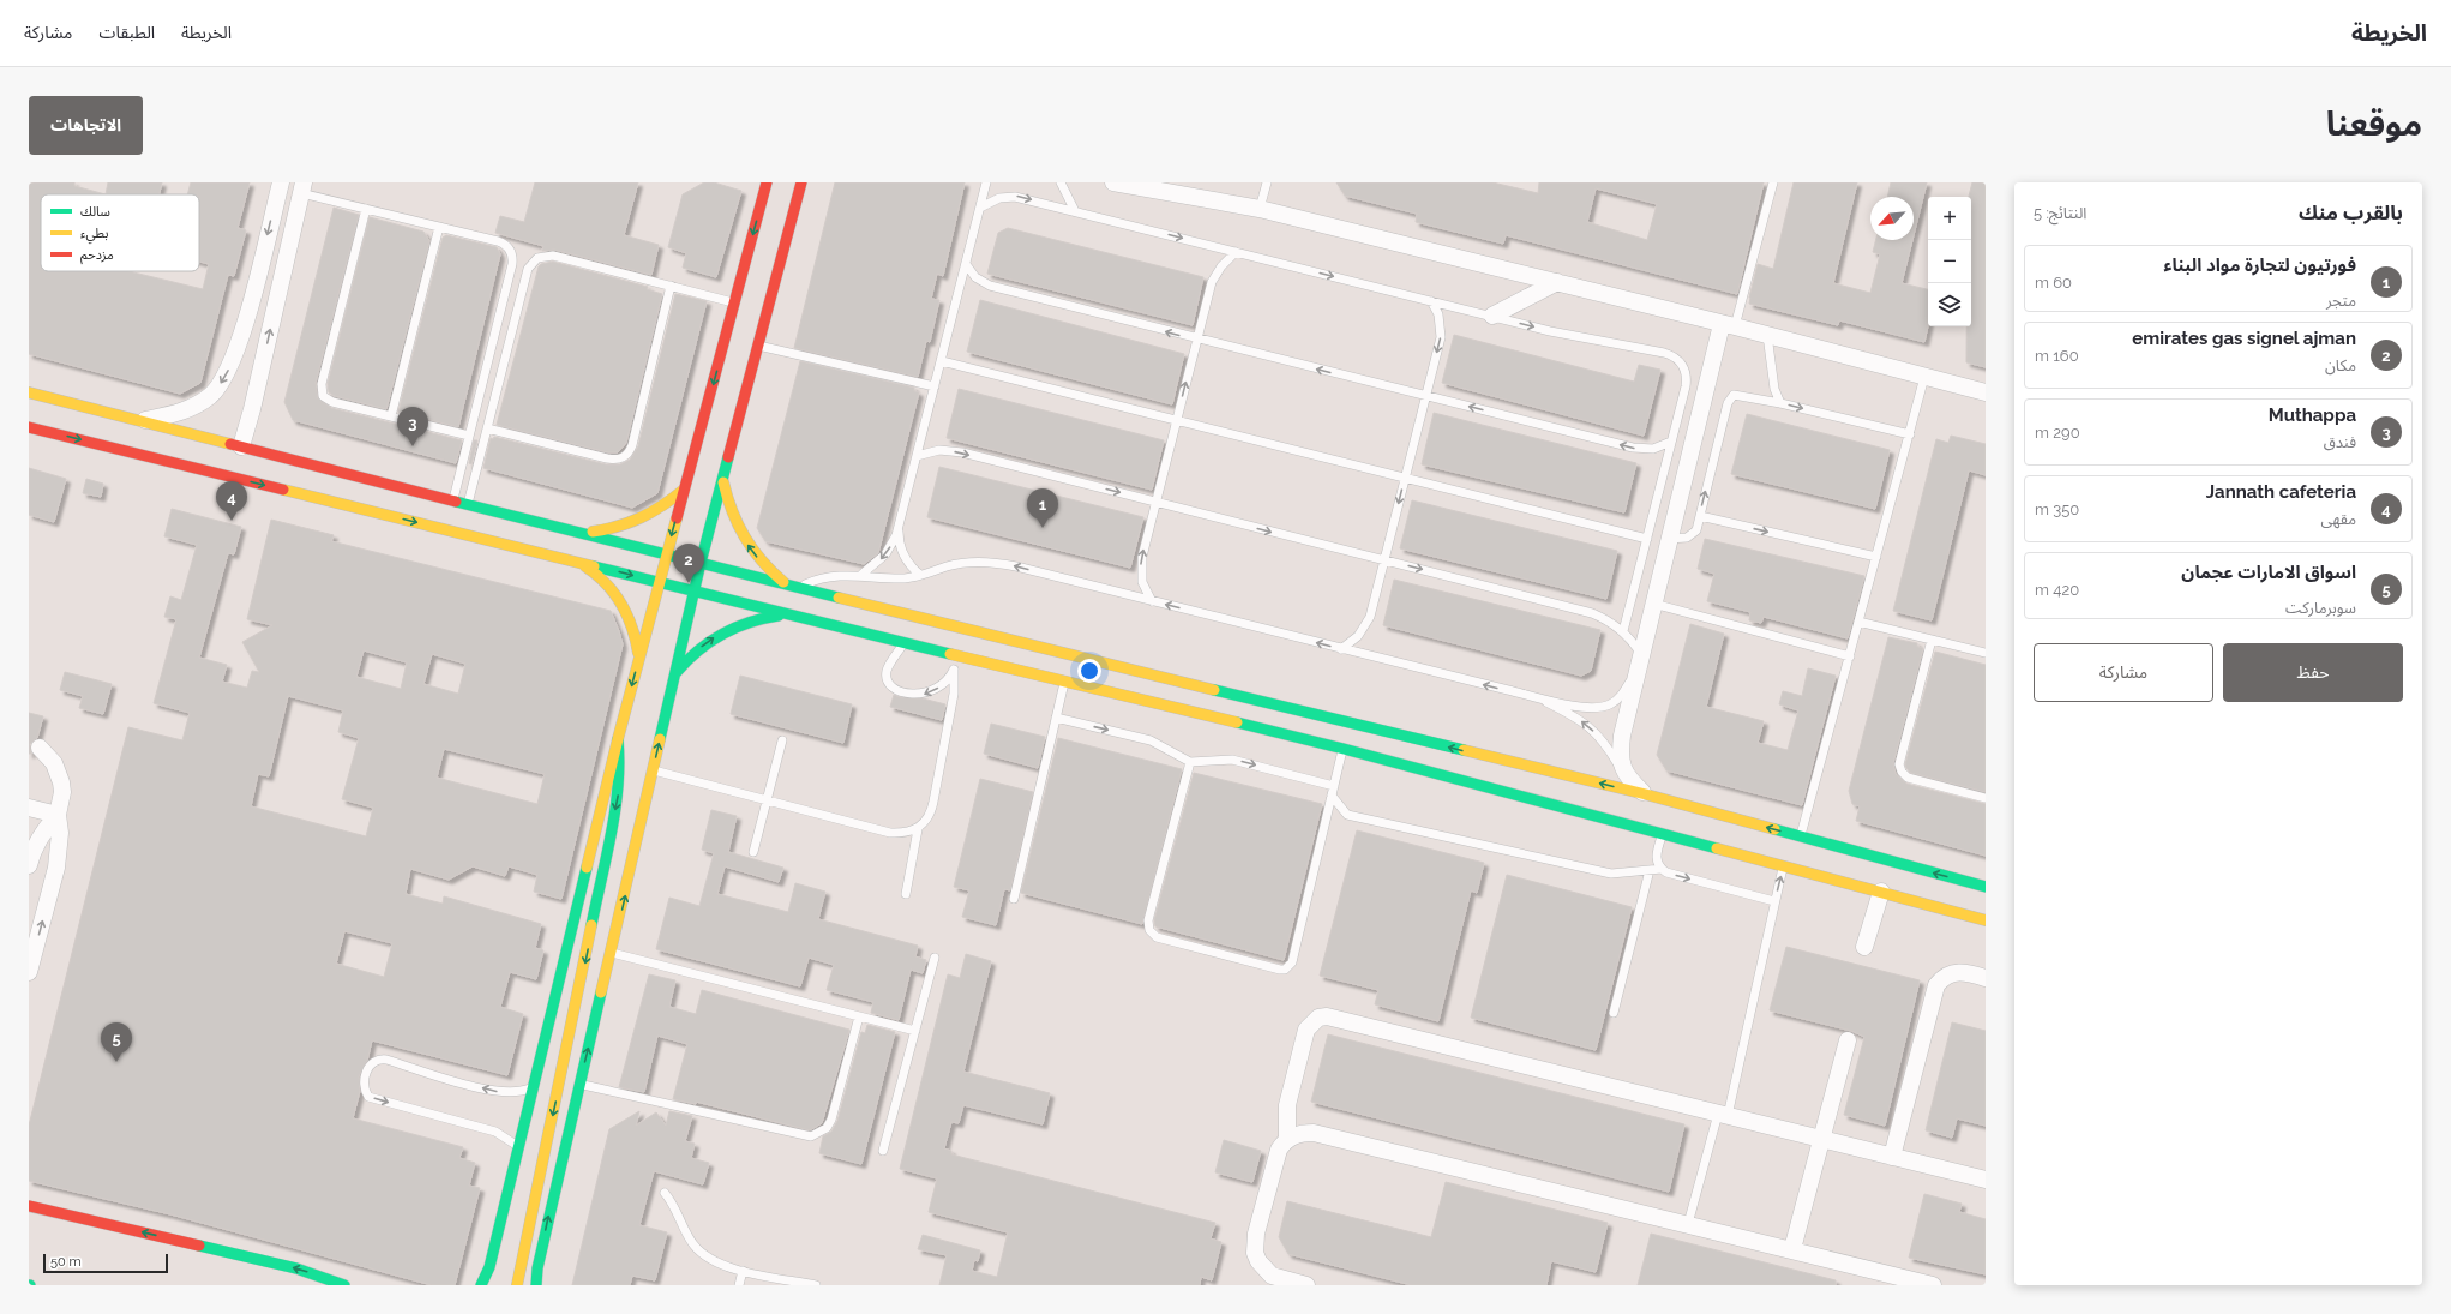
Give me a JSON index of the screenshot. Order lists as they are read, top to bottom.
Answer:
{
  "legend": ["سالك", "بطيء", "مزدحم"],
  "scale_bar": "50 m",
  "north": "bottom left",
  "page": {
    "header": "الخريطة",
    "nav": ["الخريطة", "الطبقات", "مشاركة"],
    "title": "موقعنا",
    "buttons": [
      "الاتجاهات",
      ["حفظ", "مشاركة"]
    ],
    "heading": ["بالقرب منك", "النتائج: 5"],
    "map_buttons": ["+", "−"],
    "list": [
      {
        "mark": "1",
        "name": "فورتيون لتجارة مواد البناء",
        "note": "متجر",
        "value": "60 m"
      },
      {
        "mark": "2",
        "name": "emirates gas signel ajman",
        "note": "مكان",
        "value": "160 m"
      },
      {
        "mark": "3",
        "name": "Muthappa",
        "note": "فندق",
        "value": "290 m"
      },
      {
        "mark": "4",
        "name": "Jannath cafeteria",
        "note": "مقهى",
        "value": "350 m"
      },
      {
        "mark": "5",
        "name": "اسواق الامارات عجمان",
        "note": "سوبرماركت",
        "value": "420 m"
      }
    ],
    "pins": [
      "3",
      "4",
      "1",
      "2",
      "5"
    ],
    "scale": "50 m"
  }
}
